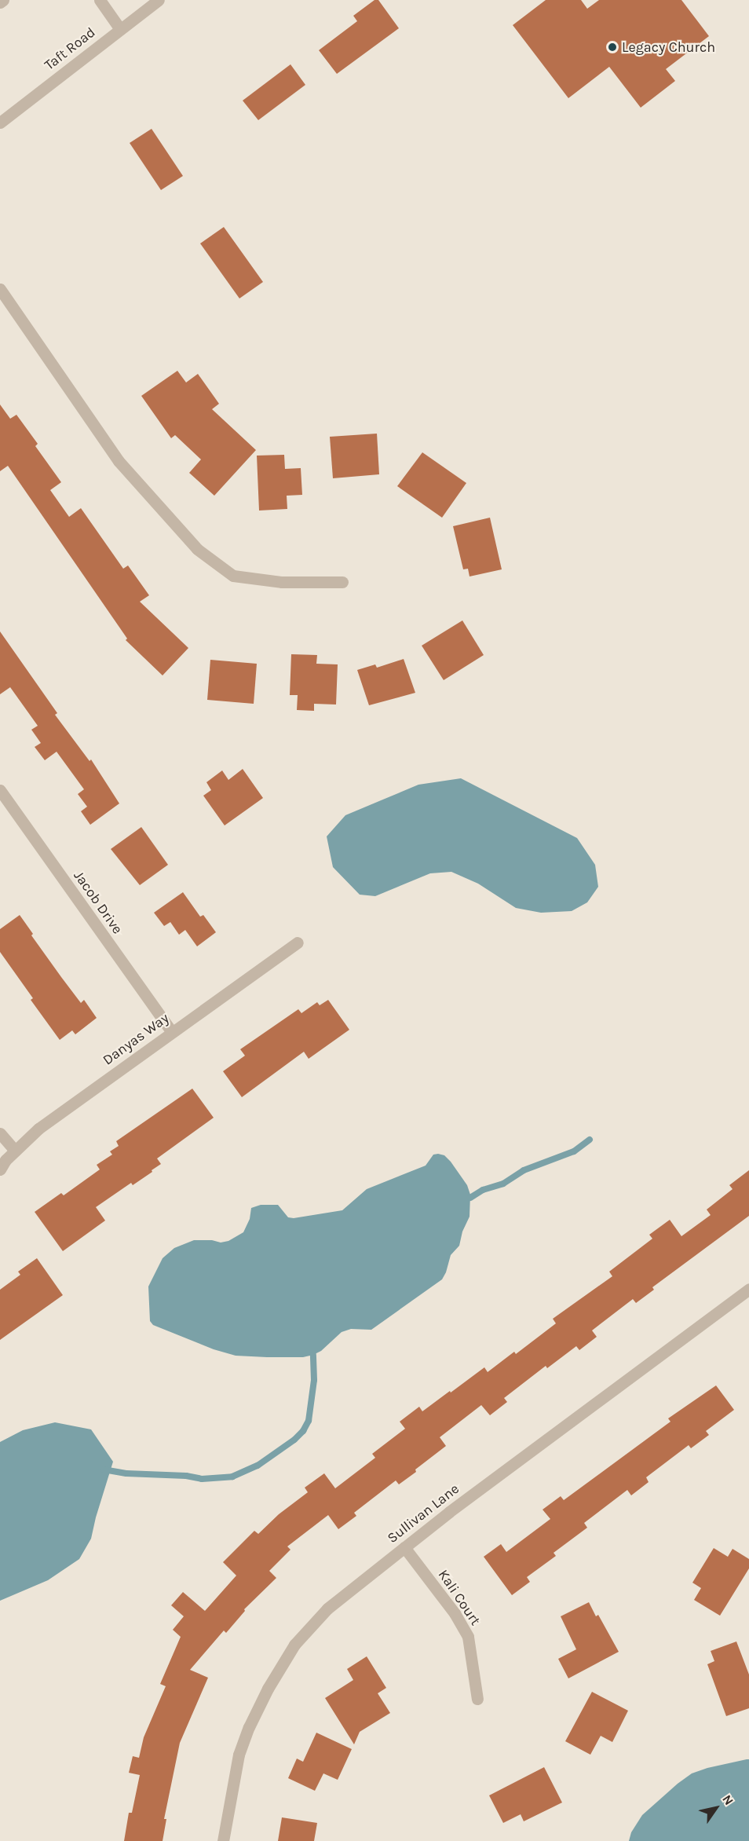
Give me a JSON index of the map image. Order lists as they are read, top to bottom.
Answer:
{
  "streets": {
    "street": [
      "Taft Road",
      "Jacob Drive",
      "Danyas Way",
      "Sullivan Lane",
      "Kali Court"
    ]
  },
  "crossings": [
    ["Jacob Drive", "Danyas Way"],
    ["Sullivan Lane", "Kali Court"]
  ],
  "places": ["Legacy Church"],
  "north": "top right"
}
